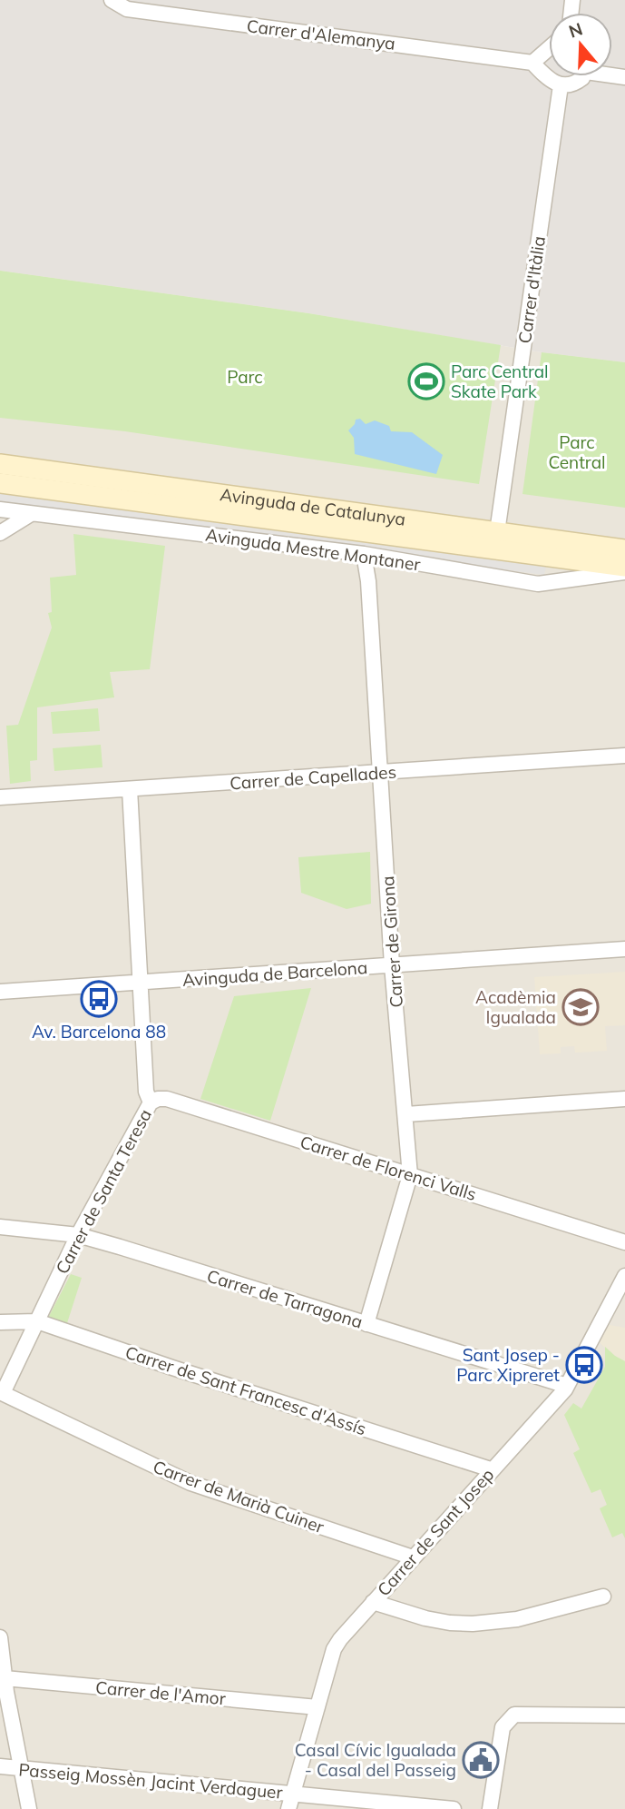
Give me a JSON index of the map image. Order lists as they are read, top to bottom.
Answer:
{
  "streets": {
    "street": [
      "Carrer d'Alemanya",
      "Carrer d'Itàlia",
      "Avinguda de Catalunya",
      "Avinguda Mestre Montaner",
      "Carrer de Capellades",
      "Carrer de Girona",
      "Avinguda de Barcelona",
      "Carrer de Florenci Valls",
      "Carrer de Santa Teresa",
      "Carrer de Tarragona",
      "Carrer de Sant Francesc d'Assís",
      "Carrer de Marià Cuiner",
      "Carrer de Sant Josep",
      "Carrer de l'Amor",
      "Passeig Mossèn Jacint Verdaguer"
    ]
  },
  "crossings": [
    ["Carrer d'Itàlia", "Avinguda de Catalunya"],
    ["Avinguda Mestre Montaner", "Carrer de Girona"],
    ["Carrer de Capellades", "Carrer de Girona"],
    ["Carrer de Capellades", "Carrer de Santa Teresa"],
    ["Carrer de Girona", "Avinguda de Barcelona"],
    ["Carrer de Girona", "Carrer de Florenci Valls"],
    ["Carrer de Girona", "Carrer de Tarragona"],
    ["Avinguda de Barcelona", "Carrer de Santa Teresa"],
    ["Carrer de Florenci Valls", "Carrer de Santa Teresa"],
    ["Carrer de Santa Teresa", "Carrer de Tarragona"],
    ["Carrer de Santa Teresa", "Carrer de Sant Francesc d'Assís"],
    ["Carrer de Santa Teresa", "Carrer de Marià Cuiner"],
    ["Carrer de Tarragona", "Carrer de Sant Josep"],
    ["Carrer de Sant Francesc d'Assís", "Carrer de Sant Josep"],
    ["Carrer de Marià Cuiner", "Carrer de Sant Josep"],
    ["Carrer de Sant Josep", "Carrer de l'Amor"],
    ["Carrer de Sant Josep", "Passeig Mossèn Jacint Verdaguer"]
  ],
  "parks": ["Parc", "Parc Central"],
  "places": {
    "sports": ["Parc Central Skate Park"],
    "bus stop": ["Av. Barcelona 88", "Sant Josep - Parc Xipreret"],
    "school or university": ["Acadèmia Igualada"],
    "public building": ["Casal Cívic Igualada - Casal del Passeig"]
  },
  "north": "top"
}
